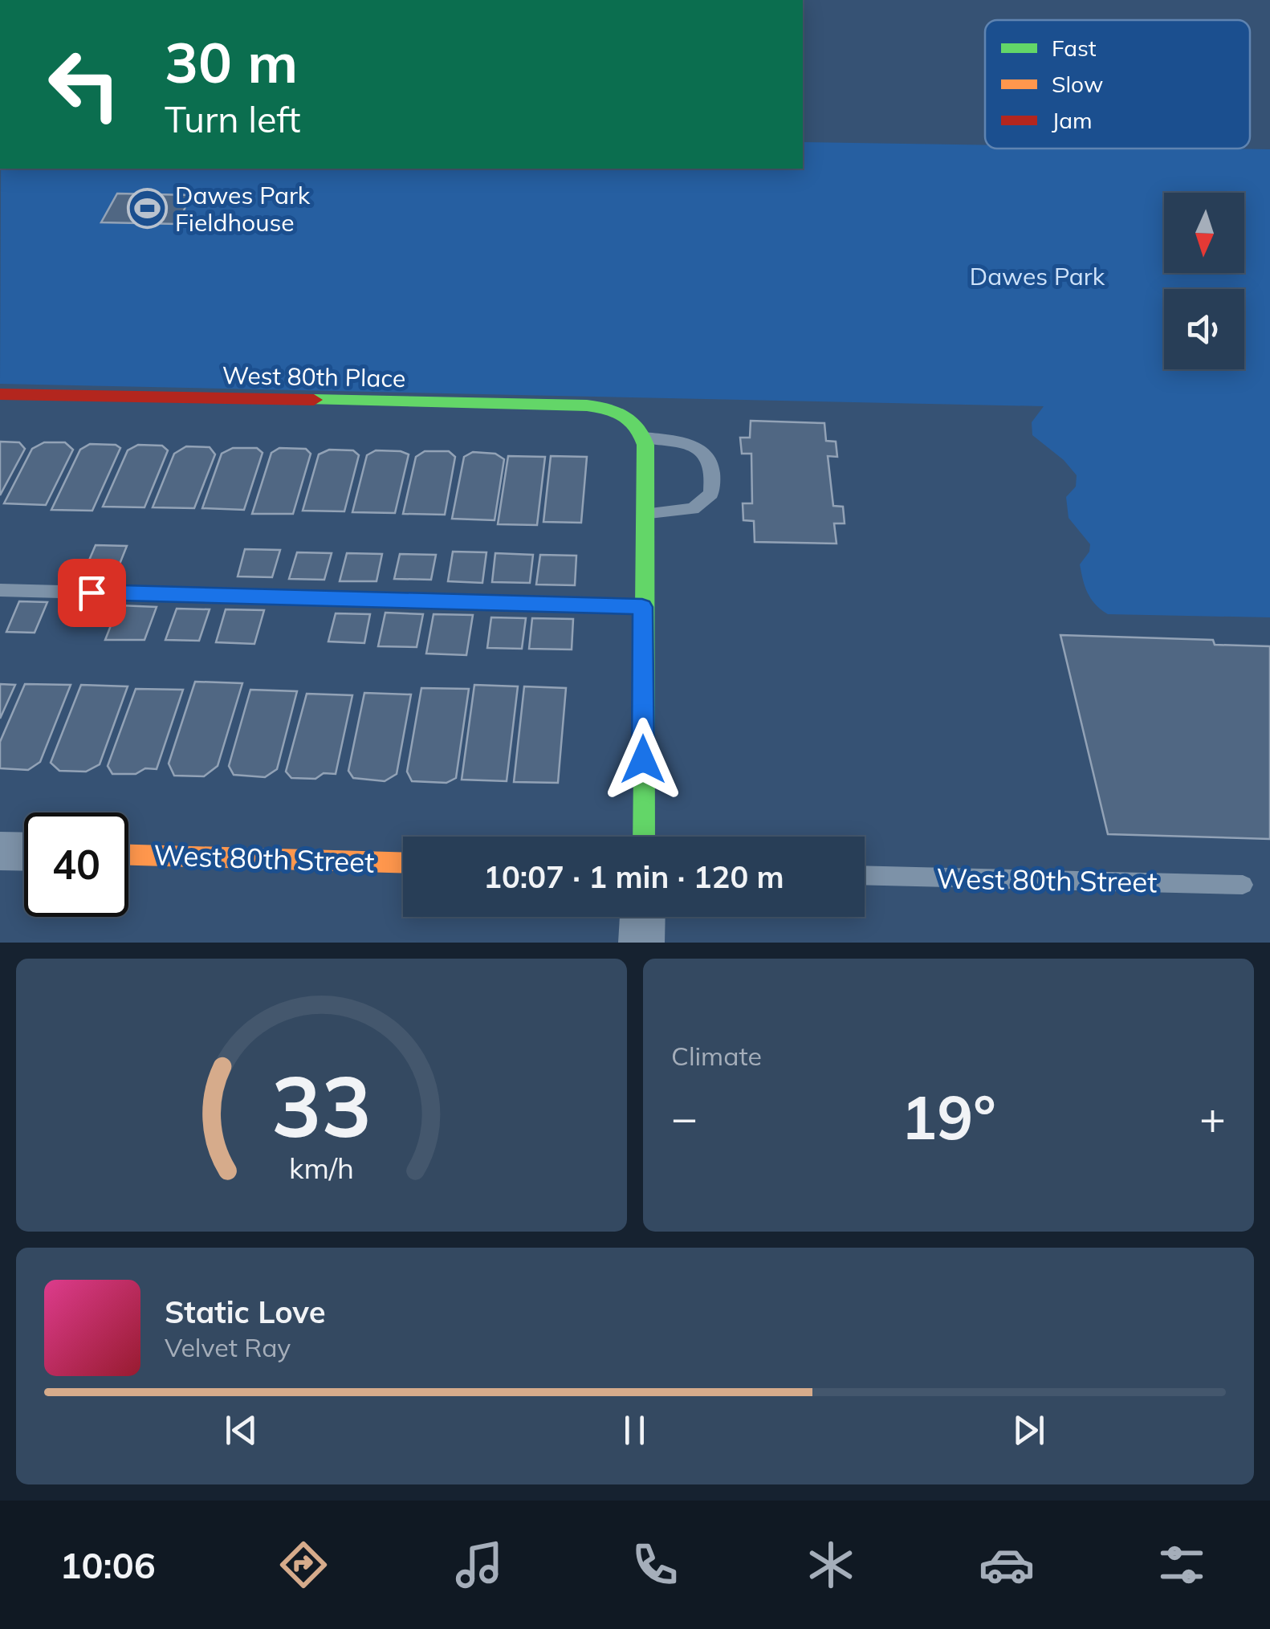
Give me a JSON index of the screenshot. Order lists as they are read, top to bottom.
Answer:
{
  "streets": {
    "street": ["West 80th Place", "West 80th Street"]
  },
  "parks": ["Dawes Park"],
  "places": {
    "sports": ["Dawes Park Fieldhouse"]
  },
  "legend": ["Fast", "Slow", "Jam"],
  "north": "bottom",
  "page": {
    "turn": ["30 m", "Turn left"],
    "limit": "40",
    "trip": "10:07 · 1 min · 120 m",
    "tile": "Climate",
    "heat": ["−", "19°", "+"],
    "song": ["Static Love", "Velvet Ray"],
    "tabs": "10:06",
    "gauge": ["33", "km/h"]
  }
}
